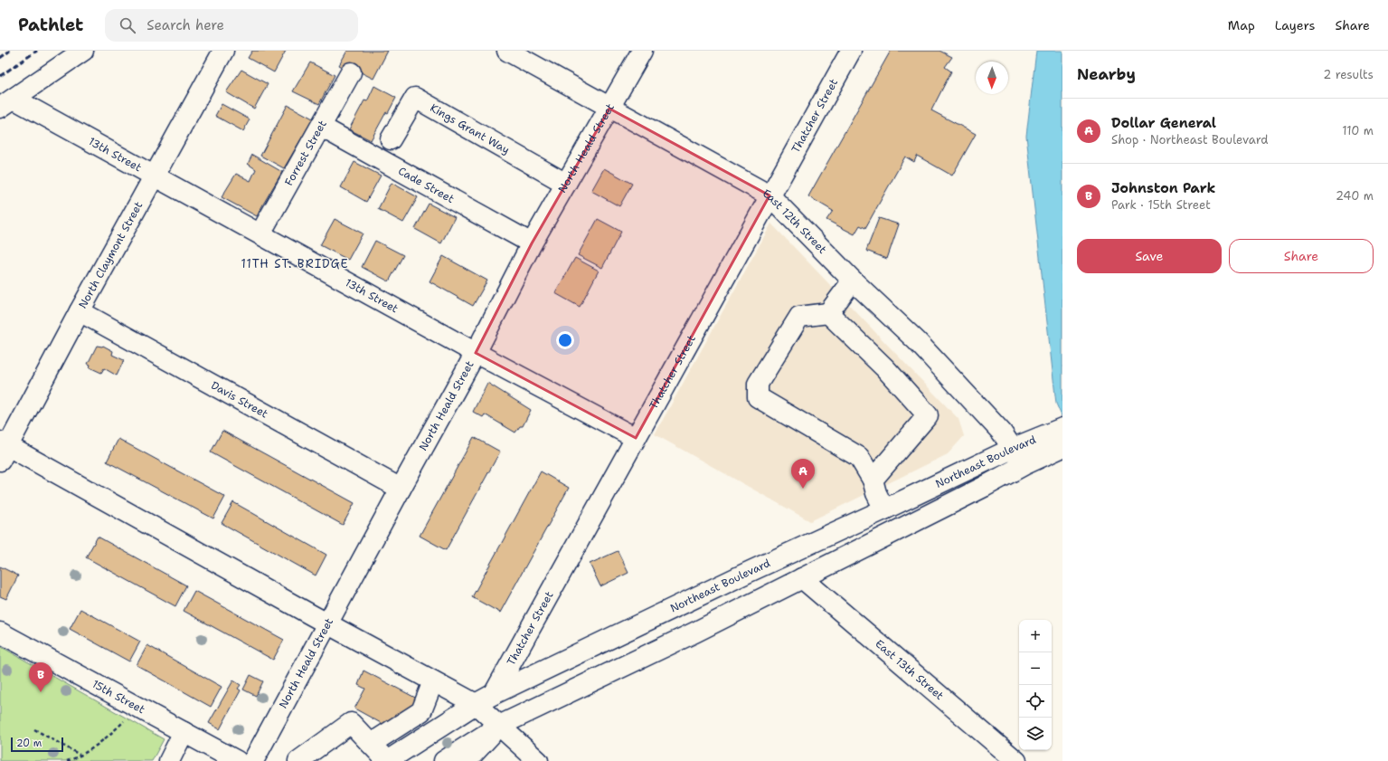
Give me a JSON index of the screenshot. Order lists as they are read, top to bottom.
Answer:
{
  "streets": {
    "street": [
      "Thatcher Street",
      "Kings Grant Way",
      "North Heald Street",
      "Forrest Street",
      "13th Street",
      "Cade Street",
      "East 12th Street",
      "North Claymont Street",
      "Davis Street",
      "Northeast Boulevard",
      "East 13th Street",
      "15th Street"
    ]
  },
  "crossings": [
    ["Thatcher Street", "13th Street"],
    ["Thatcher Street", "East 12th Street"],
    ["Thatcher Street", "Northeast Boulevard"],
    ["Kings Grant Way", "North Heald Street"],
    ["North Heald Street", "13th Street"],
    ["North Heald Street", "Cade Street"],
    ["North Heald Street", "East 12th Street"],
    ["North Heald Street", "Davis Street"],
    ["Forrest Street", "13th Street"],
    ["Forrest Street", "Cade Street"],
    ["13th Street", "North Claymont Street"],
    ["East 12th Street", "Northeast Boulevard"],
    ["North Claymont Street", "Davis Street"],
    ["Northeast Boulevard", "East 13th Street"]
  ],
  "districts": ["11TH ST. BRIDGE"],
  "scale_bar": "20 m",
  "north": "bottom",
  "page": {
    "header": "Pathlet",
    "search": "Search here",
    "nav": ["Map", "Layers", "Share"],
    "heading": ["Nearby", "2 results"],
    "list": [
      {
        "mark": "A",
        "name": "Dollar General",
        "note": "Shop · Northeast Boulevard",
        "value": "110 m"
      },
      {
        "mark": "B",
        "name": "Johnston Park",
        "note": "Park · 15th Street",
        "value": "240 m"
      }
    ],
    "buttons": ["Save", "Share"],
    "pins": ["A", "B"],
    "map_buttons": ["+", "−"],
    "scale": "20 m"
  }
}
